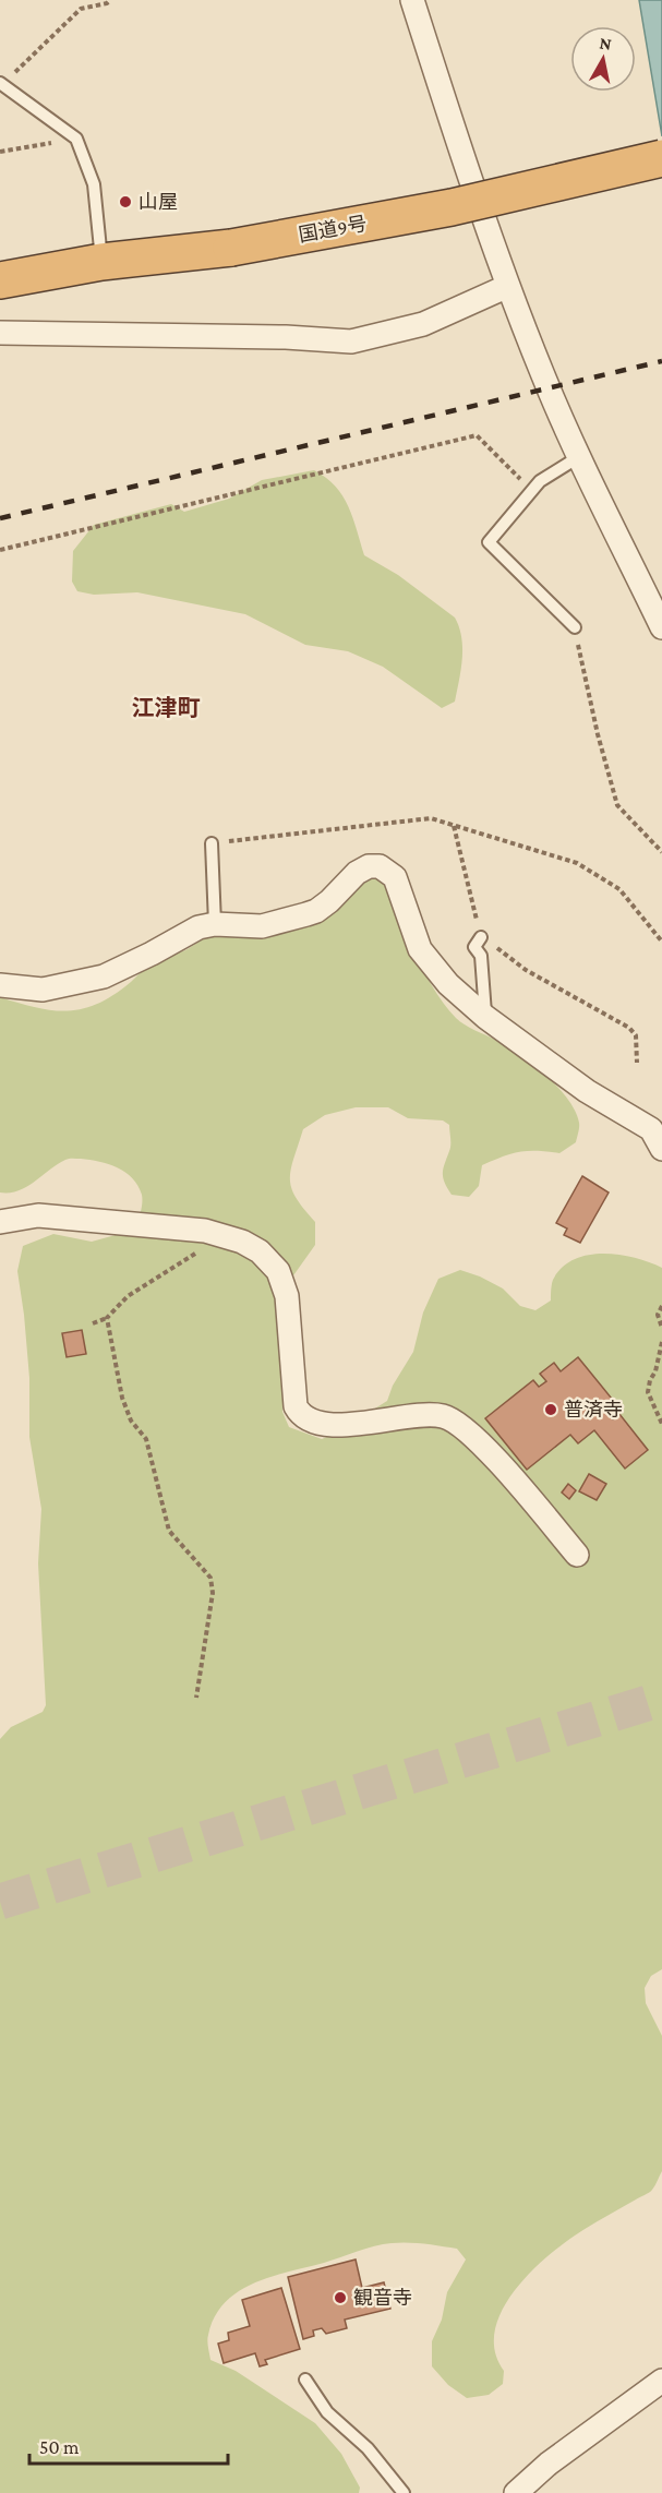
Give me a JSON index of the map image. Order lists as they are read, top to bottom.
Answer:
{
  "streets": {
    "highway": ["国道9号"]
  },
  "districts": ["江津町"],
  "places": ["山屋", "普済寺", "観音寺"],
  "scale_bar": "50 m",
  "north": "top"
}
